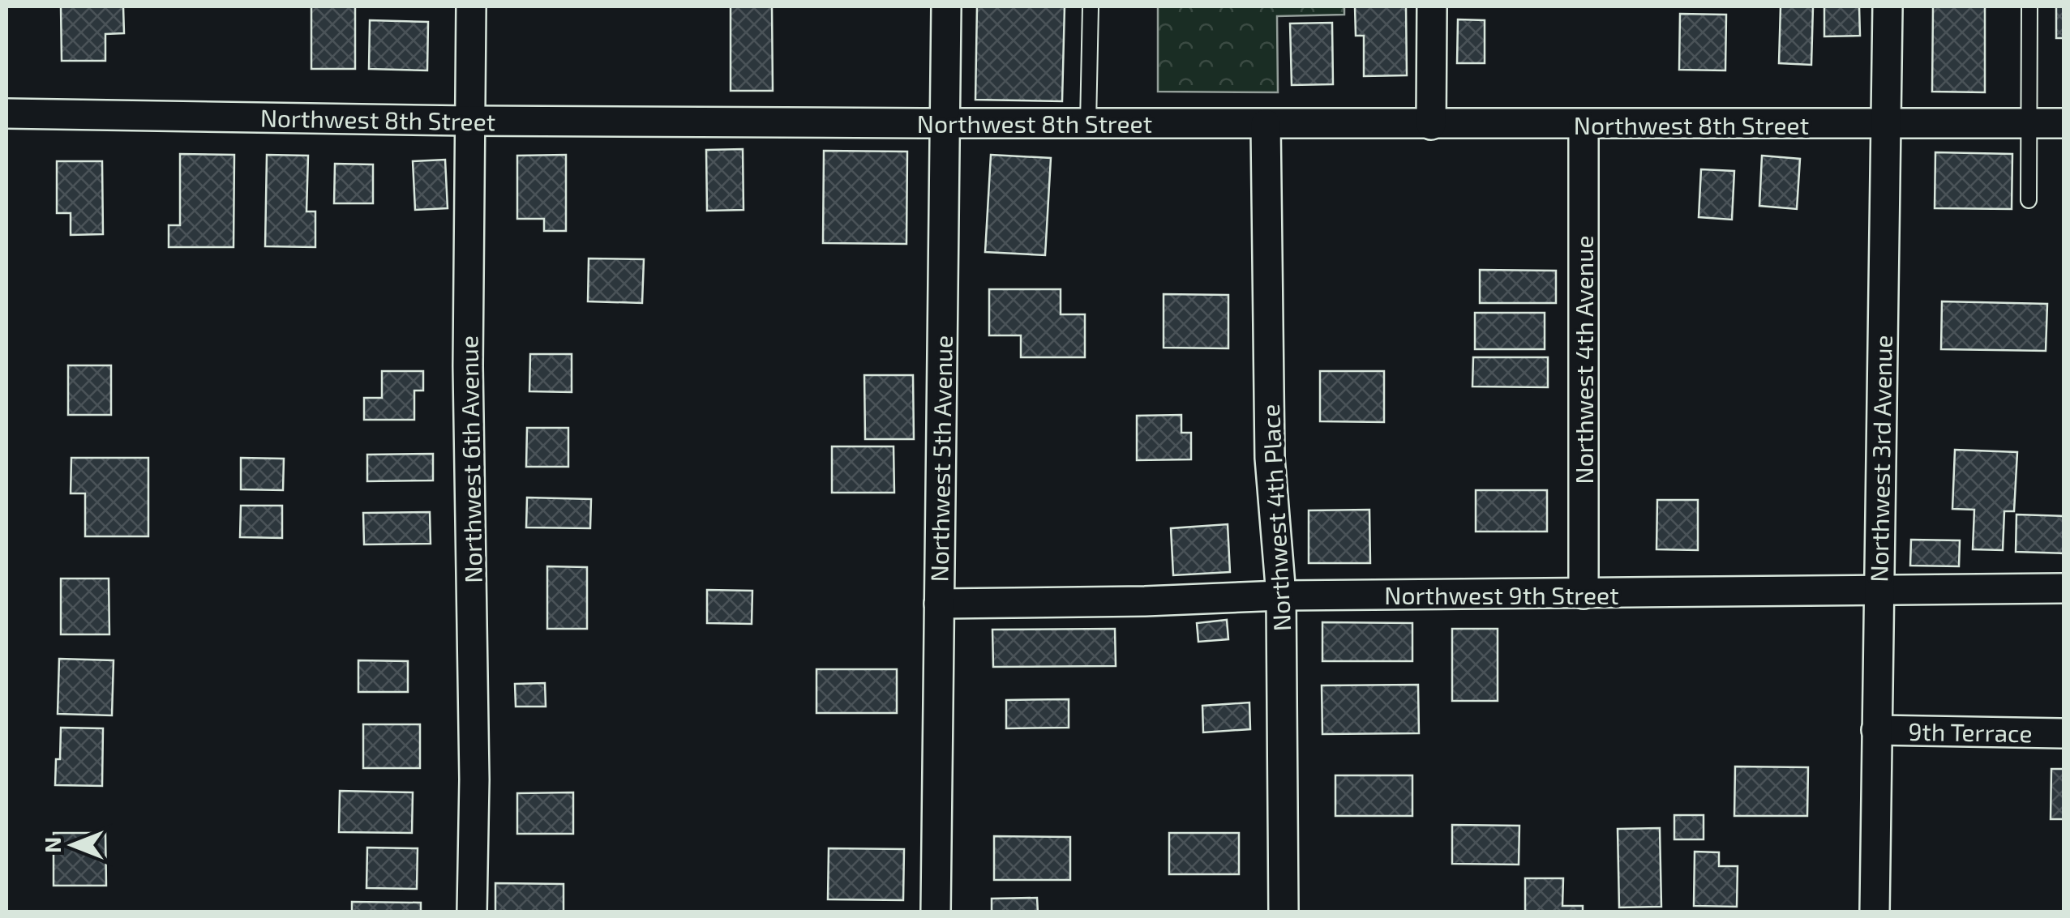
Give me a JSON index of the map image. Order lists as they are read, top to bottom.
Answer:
{
  "streets": {
    "street": [
      "Northwest 8th Street",
      "Northwest 4th Avenue",
      "Northwest 5th Avenue",
      "Northwest 3rd Avenue",
      "Northwest 6th Avenue",
      "Northwest 4th Place",
      "Northwest 9th Street",
      "9th Terrace"
    ]
  },
  "crossings": [
    ["Northwest 8th Street", "Northwest 4th Avenue"],
    ["Northwest 8th Street", "Northwest 5th Avenue"],
    ["Northwest 8th Street", "Northwest 3rd Avenue"],
    ["Northwest 8th Street", "Northwest 6th Avenue"],
    ["Northwest 8th Street", "Northwest 4th Place"],
    ["Northwest 4th Avenue", "Northwest 9th Street"],
    ["Northwest 5th Avenue", "Northwest 9th Street"],
    ["Northwest 3rd Avenue", "Northwest 9th Street"],
    ["Northwest 3rd Avenue", "9th Terrace"],
    ["Northwest 4th Place", "Northwest 9th Street"]
  ],
  "north": "left"
}
